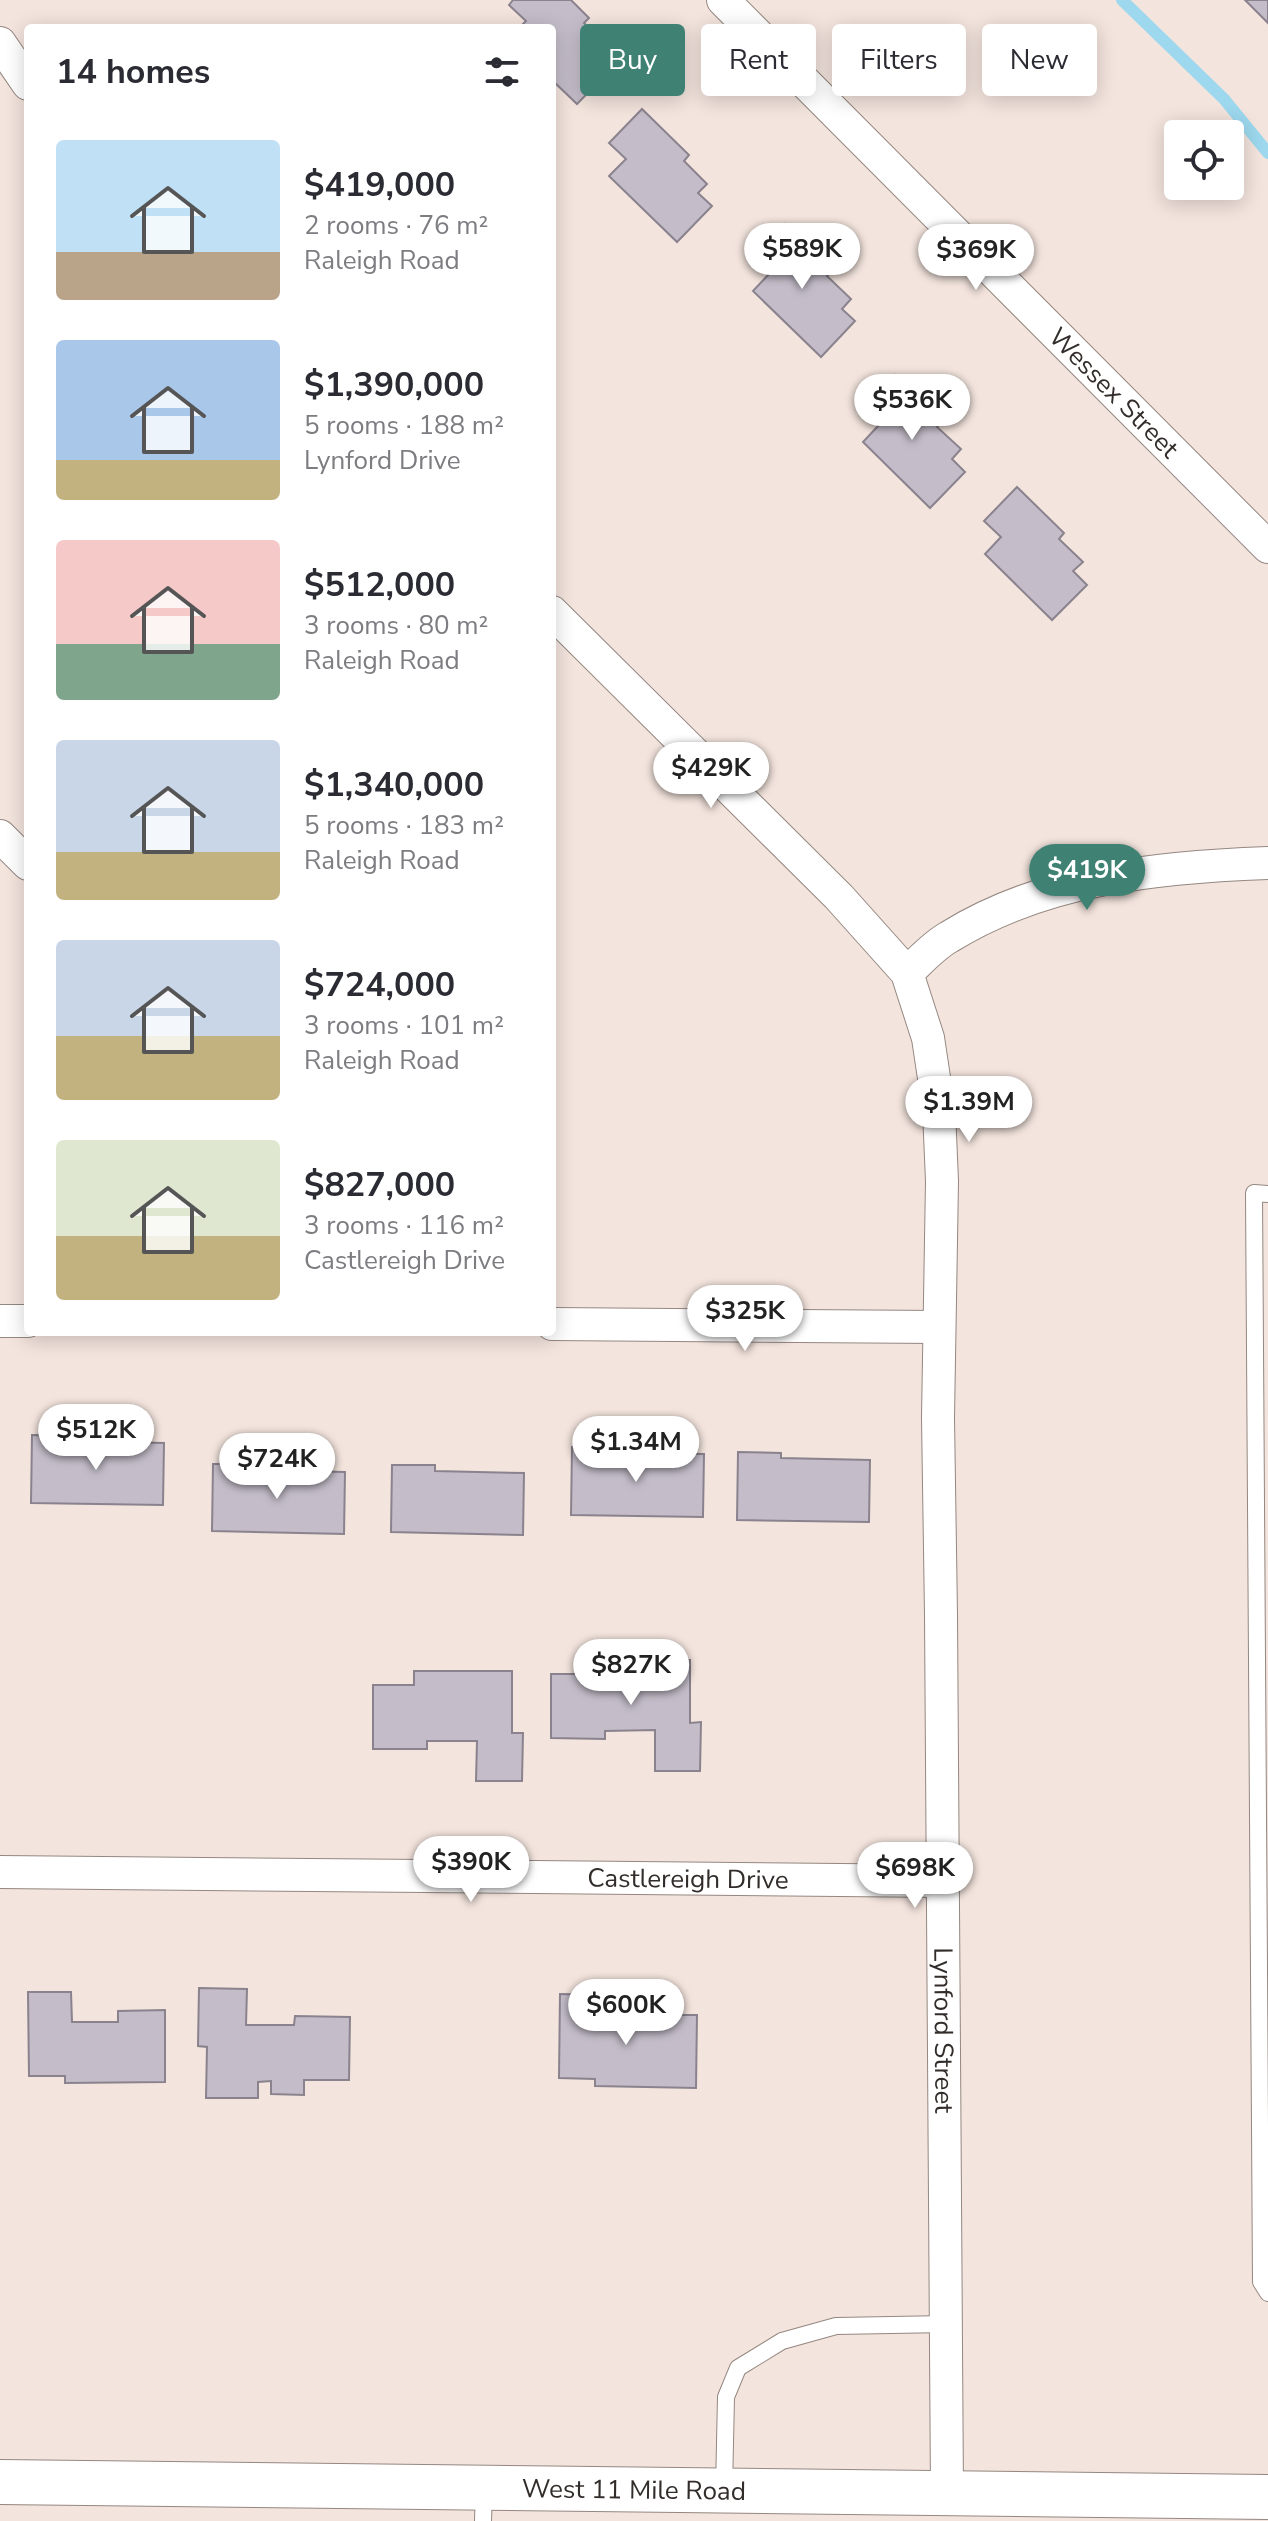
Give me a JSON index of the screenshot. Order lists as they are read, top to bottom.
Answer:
{
  "streets": {
    "street": [
      "Wessex Street",
      "Castlereigh Drive",
      "Lynford Street",
      "West 11 Mile Road"
    ]
  },
  "crossings": [
    ["Castlereigh Drive", "Lynford Street"],
    ["Lynford Street", "West 11 Mile Road"]
  ],
  "page": {
    "chip": [
      "Buy",
      "Rent",
      "Filters",
      "New"
    ],
    "heading": "14 homes",
    "list": [
      {
        "name": "$419,000",
        "note": "2 rooms · 76 m² · Raleigh Road"
      },
      {
        "name": "$1,390,000",
        "note": "5 rooms · 188 m² · Lynford Drive"
      },
      {
        "name": "$512,000",
        "note": "3 rooms · 80 m² · Raleigh Road"
      },
      {
        "name": "$1,340,000",
        "note": "5 rooms · 183 m² · Raleigh Road"
      },
      {
        "name": "$724,000",
        "note": "3 rooms · 101 m² · Raleigh Road"
      },
      {
        "name": "$827,000",
        "note": "3 rooms · 116 m² · Castlereigh Drive"
      }
    ],
    "price": [
      "$589K",
      "$369K",
      "$536K",
      "$429K",
      "$419K",
      "$1.39M",
      "$325K",
      "$512K",
      "$1.34M",
      "$724K",
      "$827K",
      "$390K",
      "$698K",
      "$600K"
    ]
  }
}
